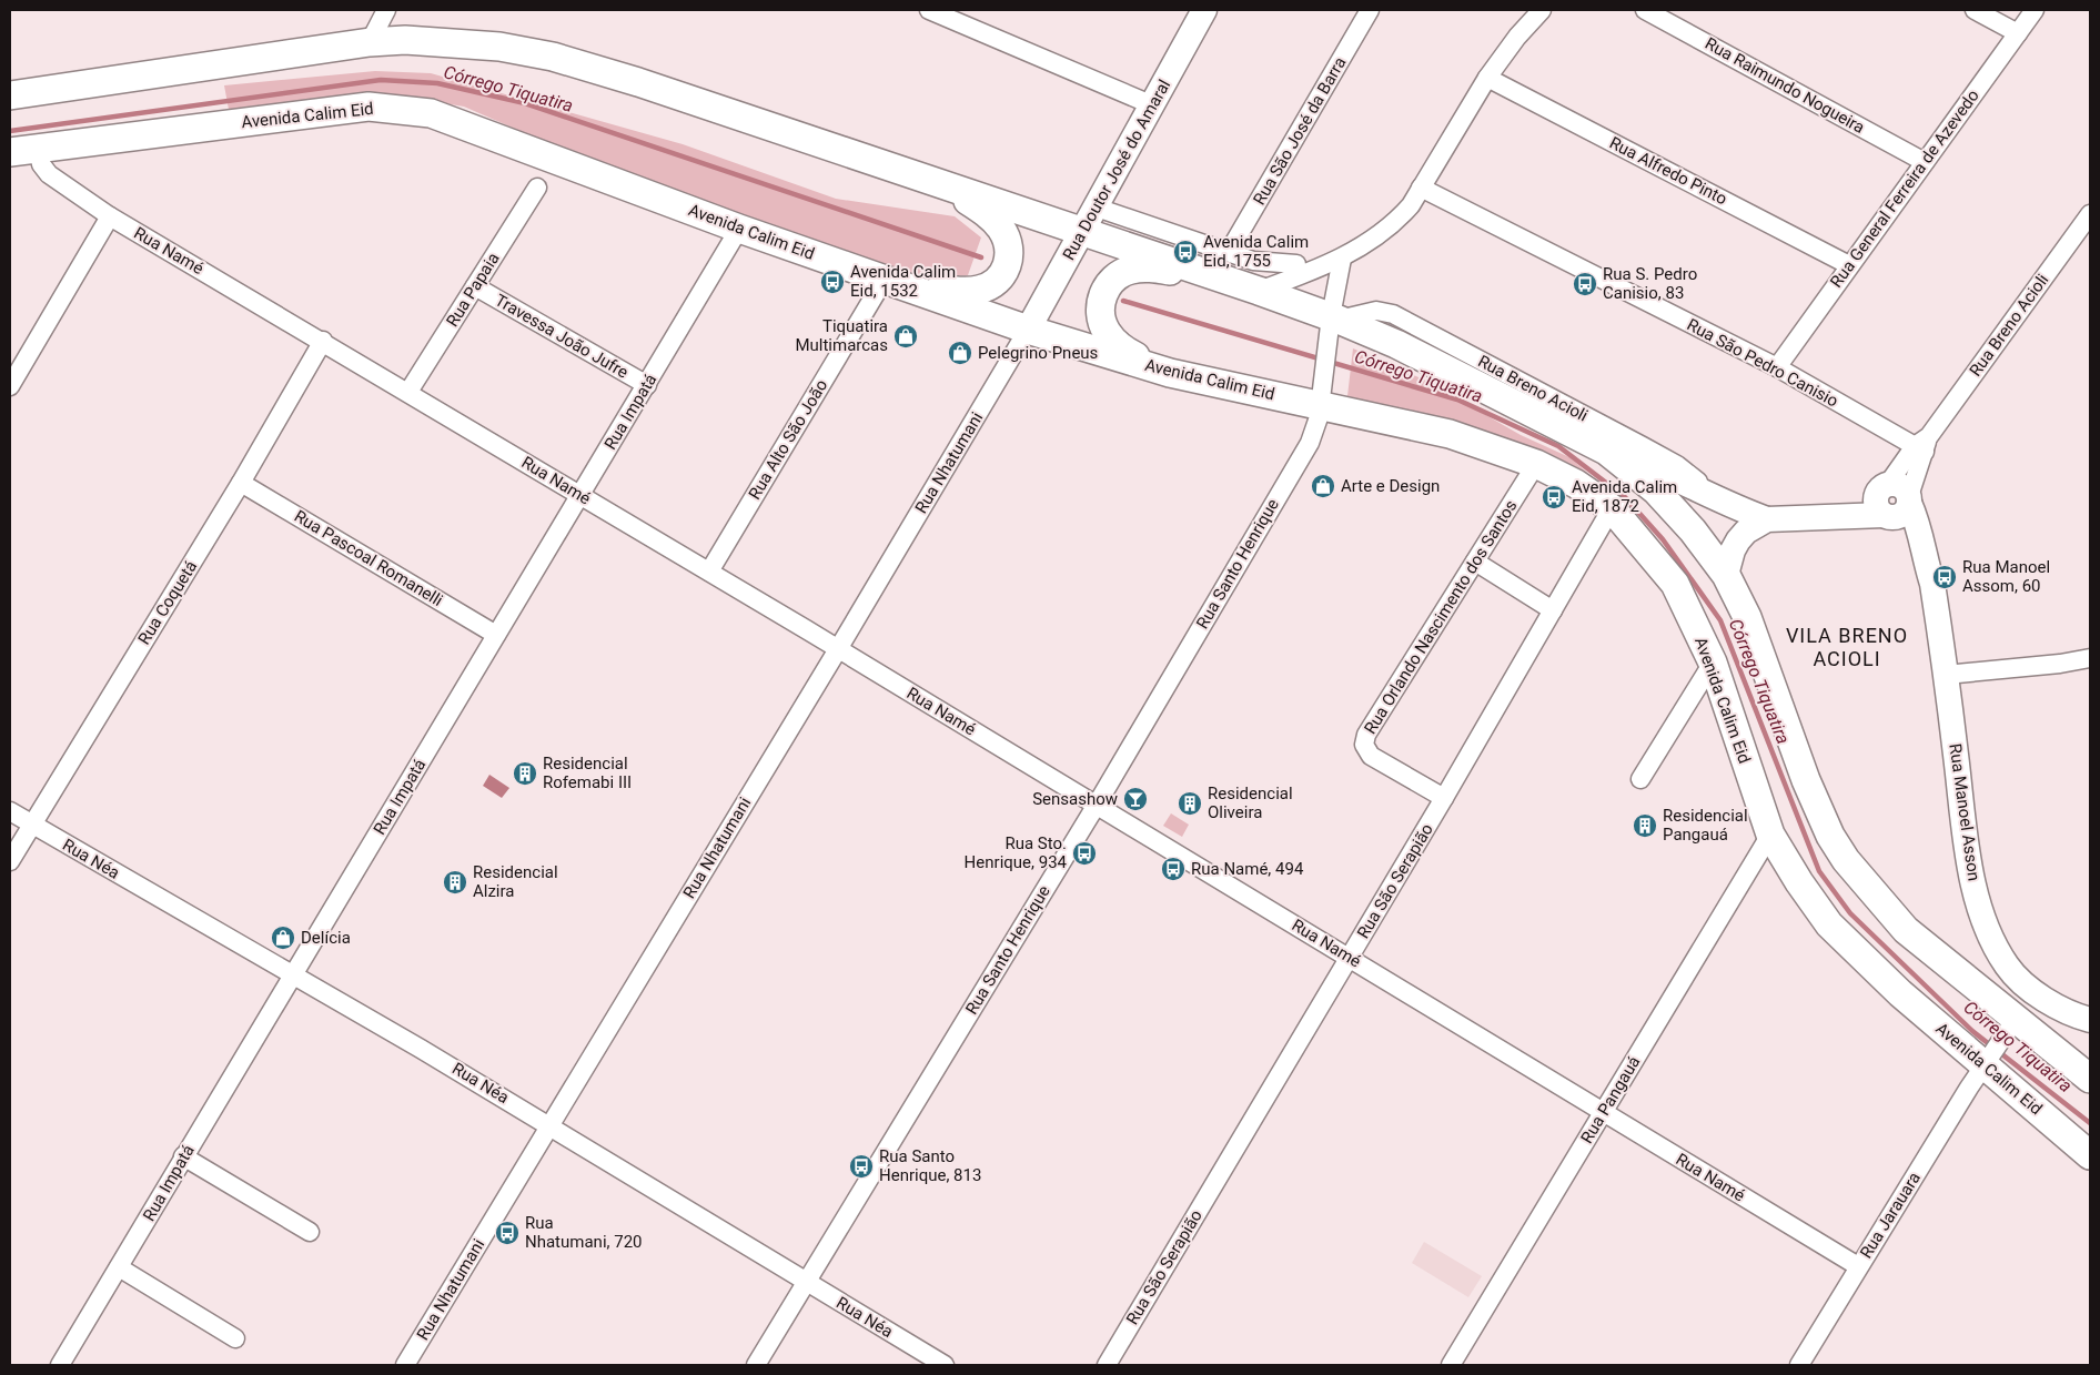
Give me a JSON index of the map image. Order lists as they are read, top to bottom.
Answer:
{
  "streets": {
    "main road": ["Avenida Calim Eid"],
    "street": [
      "Rua Raimundo Nogueira",
      "Rua São José da Barra",
      "Rua Doutor José do Amaral",
      "Rua Alfredo Pinto",
      "Rua General Ferreira de Azevedo",
      "Rua Namé",
      "Rua Papaia",
      "Rua Breno Acioli",
      "Travessa João Jufre",
      "Rua São Pedro Canisio",
      "Rua Impatá",
      "Rua Alto São João",
      "Rua Nhatumani",
      "Rua Pascoal Romanelli",
      "Rua Santo Henrique",
      "Rua Coquetá",
      "Rua Orlando Nascimento dos Santos",
      "Rua Manoel Asson",
      "Rua Néa",
      "Rua São Serapião",
      "Rua Pangauá",
      "Rua Jarauara"
    ]
  },
  "crossings": [
    ["Rua Raimundo Nogueira", "Rua General Ferreira de Azevedo"],
    ["Avenida Calim Eid", "Rua Doutor José do Amaral"],
    ["Avenida Calim Eid", "Rua Namé"],
    ["Avenida Calim Eid", "Rua Impatá"],
    ["Avenida Calim Eid", "Rua Alto São João"],
    ["Avenida Calim Eid", "Rua Nhatumani"],
    ["Avenida Calim Eid", "Rua Santo Henrique"],
    ["Avenida Calim Eid", "Rua Orlando Nascimento dos Santos"],
    ["Avenida Calim Eid", "Rua São Serapião"],
    ["Avenida Calim Eid", "Rua Pangauá"],
    ["Avenida Calim Eid", "Rua Jarauara"],
    ["Rua Doutor José do Amaral", "Rua Nhatumani"],
    ["Rua Alfredo Pinto", "Rua General Ferreira de Azevedo"],
    ["Rua General Ferreira de Azevedo", "Rua São Pedro Canisio"],
    ["Rua Namé", "Rua Papaia"],
    ["Rua Namé", "Rua Impatá"],
    ["Rua Namé", "Rua Alto São João"],
    ["Rua Namé", "Rua Nhatumani"],
    ["Rua Namé", "Rua Santo Henrique"],
    ["Rua Namé", "Rua Coquetá"],
    ["Rua Namé", "Rua São Serapião"],
    ["Rua Namé", "Rua Pangauá"],
    ["Rua Namé", "Rua Jarauara"],
    ["Rua Papaia", "Travessa João Jufre"],
    ["Rua Breno Acioli", "Rua São Pedro Canisio"],
    ["Rua Breno Acioli", "Rua Santo Henrique"],
    ["Rua Breno Acioli", "Rua Manoel Asson"],
    ["Travessa João Jufre", "Rua Impatá"],
    ["Rua Impatá", "Rua Pascoal Romanelli"],
    ["Rua Impatá", "Rua Néa"],
    ["Rua Nhatumani", "Rua Néa"],
    ["Rua Pascoal Romanelli", "Rua Coquetá"],
    ["Rua Santo Henrique", "Rua Néa"],
    ["Rua Coquetá", "Rua Néa"],
    ["Rua Orlando Nascimento dos Santos", "Rua São Serapião"]
  ],
  "districts": ["VILA BRENO ACIOLI"],
  "water": ["Córrego Tiquatira"],
  "places": {
    "bus stop": [
      "Avenida Calim Eid, 1755",
      "Avenida Calim Eid, 1532",
      "Rua S. Pedro Canisio, 83",
      "Avenida Calim Eid, 1872",
      "Rua Manoel Assom, 60",
      "Rua Sto. Henrique, 934",
      "Rua Namé, 494",
      "Rua Santo Henrique, 813",
      "Rua Nhatumani, 720"
    ],
    "shop": [
      "Tiquatira Multimarcas",
      "Pelegrino Pneus",
      "Arte e Design",
      "Delícia"
    ],
    "building": [
      "Residencial Rofemabi III",
      "Residencial Oliveira",
      "Residencial Pangauá",
      "Residencial Alzira"
    ],
    "bar": ["Sensashow"]
  }
}
